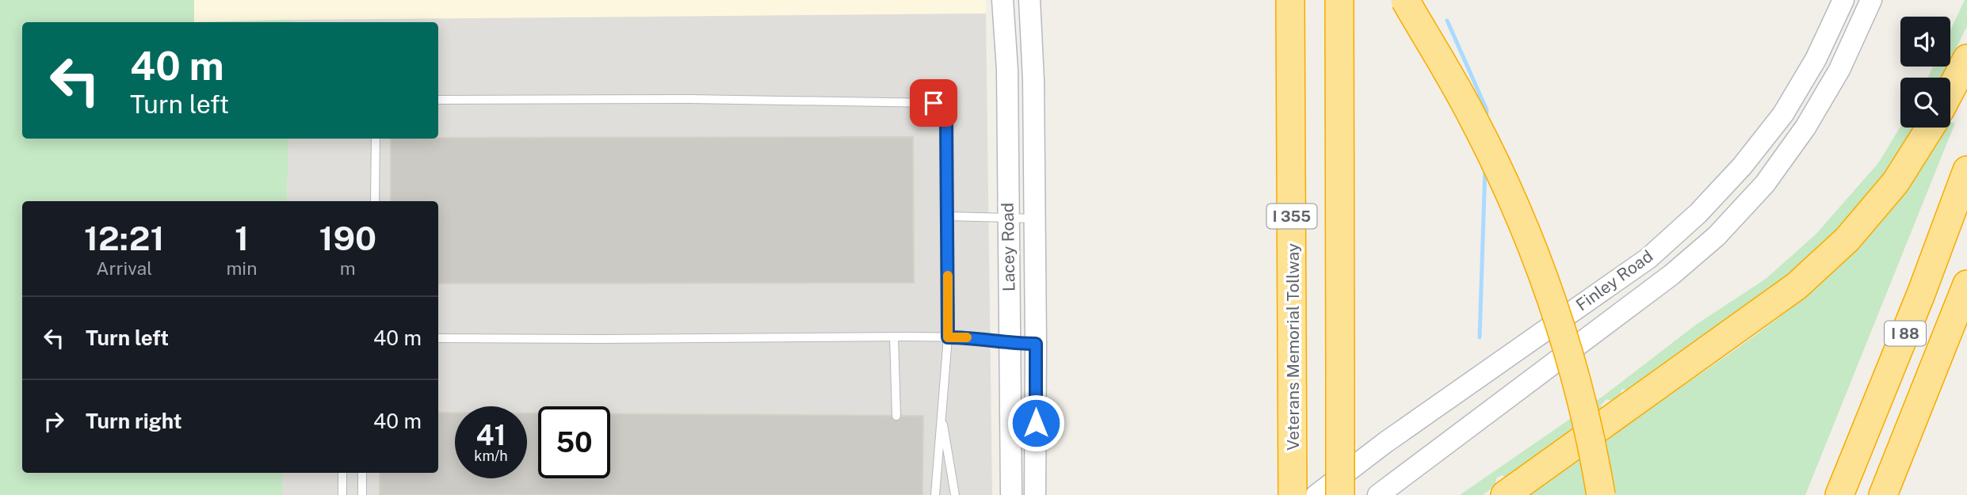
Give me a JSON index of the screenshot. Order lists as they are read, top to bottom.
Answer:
{
  "streets": {
    "highway": ["I 355", "I 88", "Veterans Memorial Tollway"],
    "main road": ["Lacey Road", "Finley Road"]
  },
  "page": {
    "turn": ["40 m", "Turn left"],
    "eta": [
      "12:21",
      "Arrival",
      "1",
      "min",
      "190",
      "m"
    ],
    "list": [
      {
        "name": "Turn left",
        "value": "40 m"
      },
      {
        "name": "Turn right",
        "value": "40 m"
      }
    ],
    "speed": "41 km/h",
    "limit": "50"
  }
}
